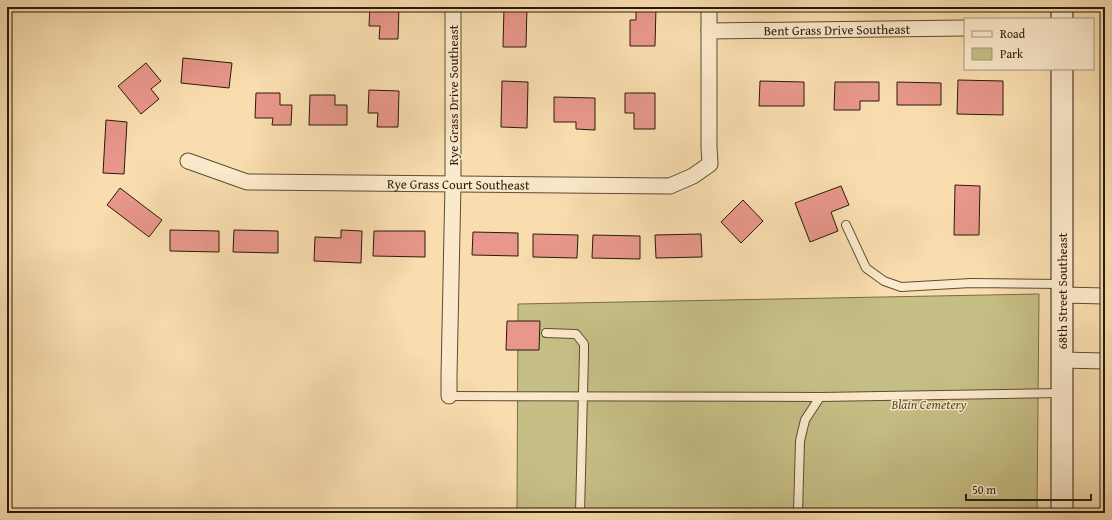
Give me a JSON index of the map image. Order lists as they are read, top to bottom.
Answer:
{
  "streets": {
    "main road": ["68th Street Southeast"],
    "street": ["Bent Grass Drive Southeast", "Rye Grass Drive Southeast", "Rye Grass Court Southeast"]
  },
  "crossings": [
    ["Bent Grass Drive Southeast", "Rye Grass Court Southeast"],
    ["Rye Grass Drive Southeast", "Rye Grass Court Southeast"]
  ],
  "parks": ["Blain Cemetery"],
  "legend": ["Road", "Park"],
  "scale_bar": "50 m"
}
